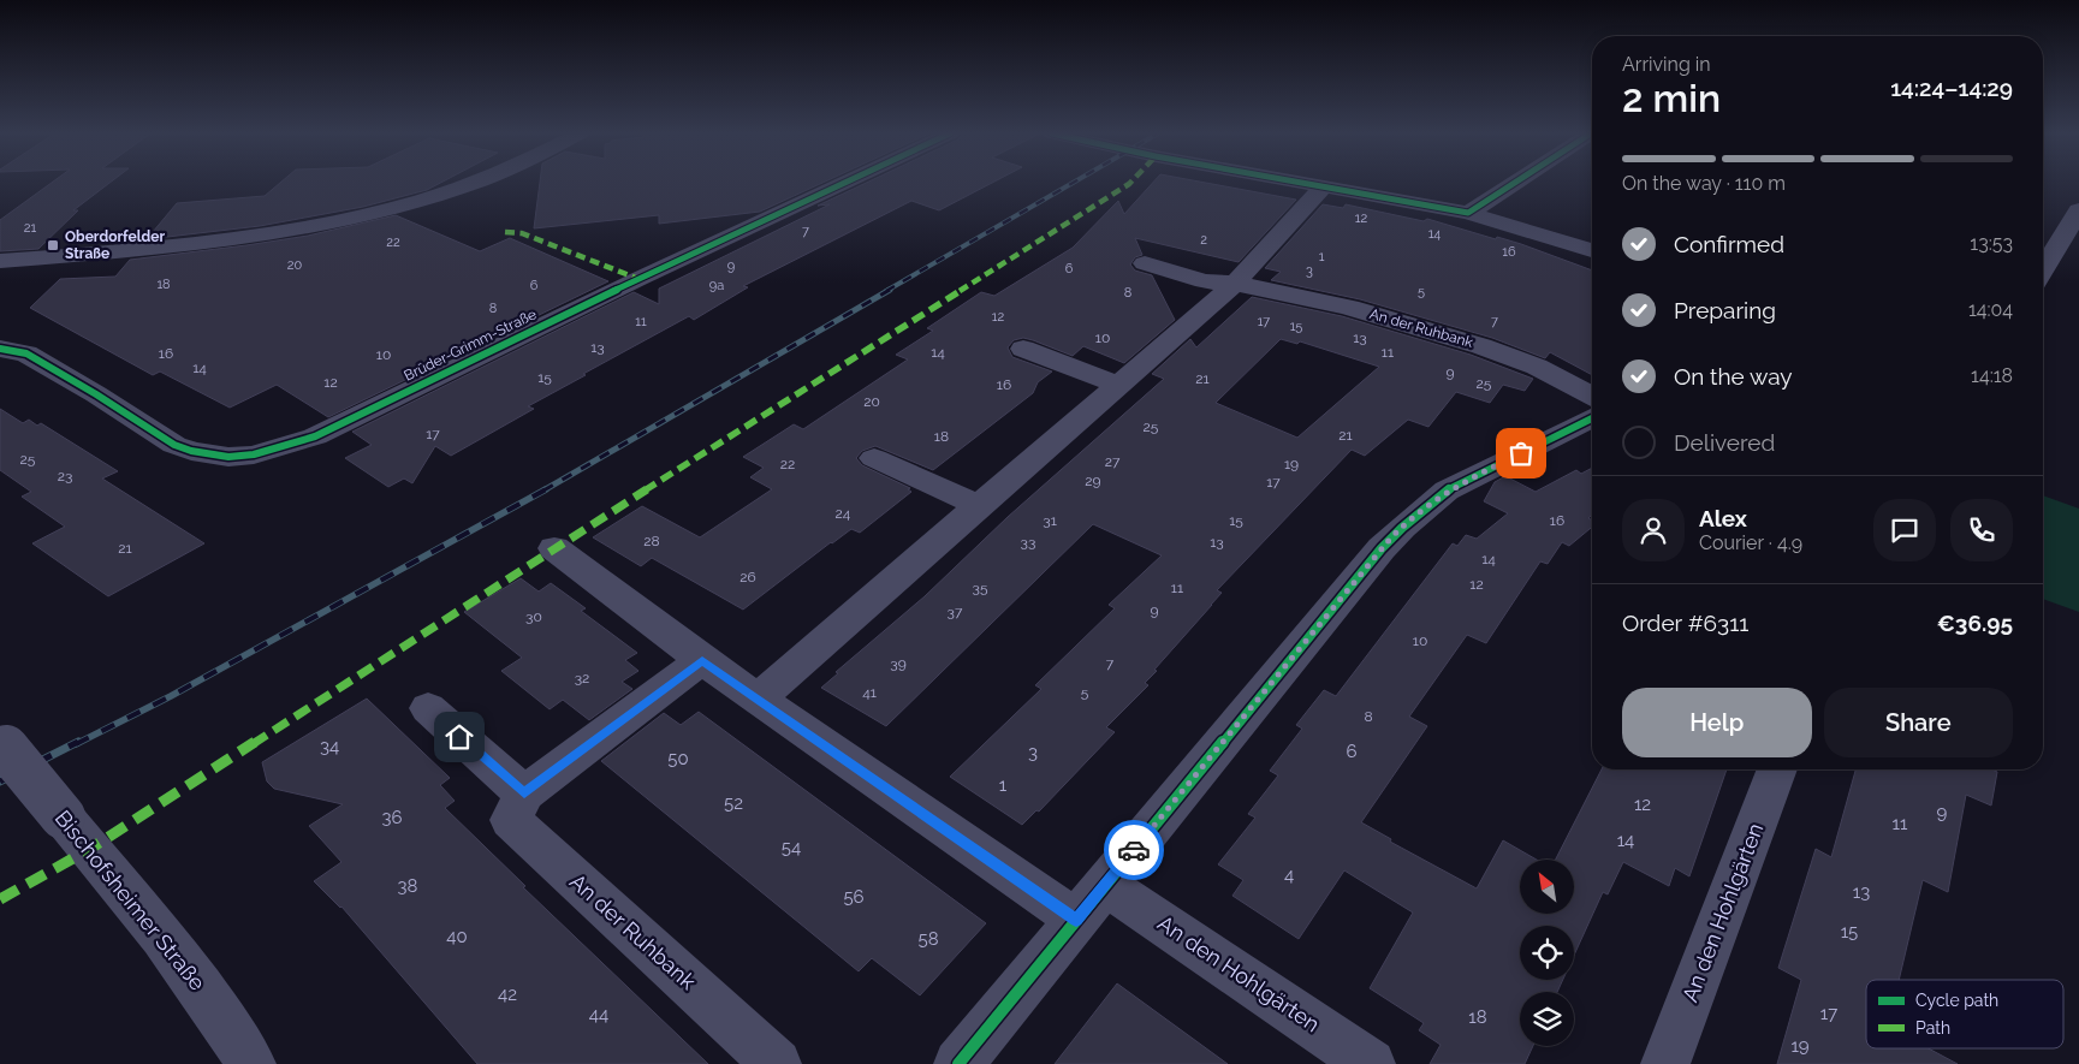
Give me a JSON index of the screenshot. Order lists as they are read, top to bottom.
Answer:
{
  "streets": {
    "street": [
      "An der Ruhbank",
      "Brüder-Grimm-Straße",
      "Bischofsheimer Straße",
      "An den Hohlgärten"
    ]
  },
  "places": {
    "transit": ["Oberdorfelder Straße"]
  },
  "house_numbers": [
    "12",
    "21",
    "7",
    "14",
    "2",
    "22",
    "16",
    "1",
    "20",
    "9",
    "6",
    "3",
    "18",
    "6",
    "9a",
    "5",
    "8",
    "8",
    "12",
    "11",
    "17",
    "7",
    "15",
    "10",
    "13",
    "13",
    "14",
    "11",
    "16",
    "10",
    "14",
    "9",
    "15",
    "21",
    "12",
    "25",
    "16",
    "20",
    "25",
    "17",
    "21",
    "18",
    "25",
    "27",
    "22",
    "19",
    "23",
    "29",
    "17",
    "24",
    "31",
    "15",
    "16",
    "28",
    "33",
    "13",
    "21",
    "14",
    "26",
    "12",
    "35",
    "11",
    "9",
    "37",
    "30",
    "10",
    "39",
    "7",
    "32",
    "41",
    "5",
    "8",
    "34",
    "6",
    "3",
    "50",
    "1",
    "52",
    "12",
    "9",
    "36",
    "11",
    "14",
    "54",
    "4",
    "38",
    "13",
    "56",
    "15",
    "40",
    "58",
    "42",
    "17",
    "44",
    "18",
    "19"
  ],
  "legend": ["Cycle path", "Path"],
  "north": "top left",
  "page": {
    "heading": ["2 min", "Arriving in", "14:24–14:29"],
    "panel": [
      "Alex",
      "Courier · 4.9",
      "Order #6311",
      "€36.95"
    ],
    "bar": "On the way · 110 m",
    "list": [
      ["Confirmed", "13:53"],
      ["Preparing", "14:04"],
      ["On the way", "14:18"],
      "Delivered"
    ],
    "buttons": ["Help", "Share"]
  }
}
